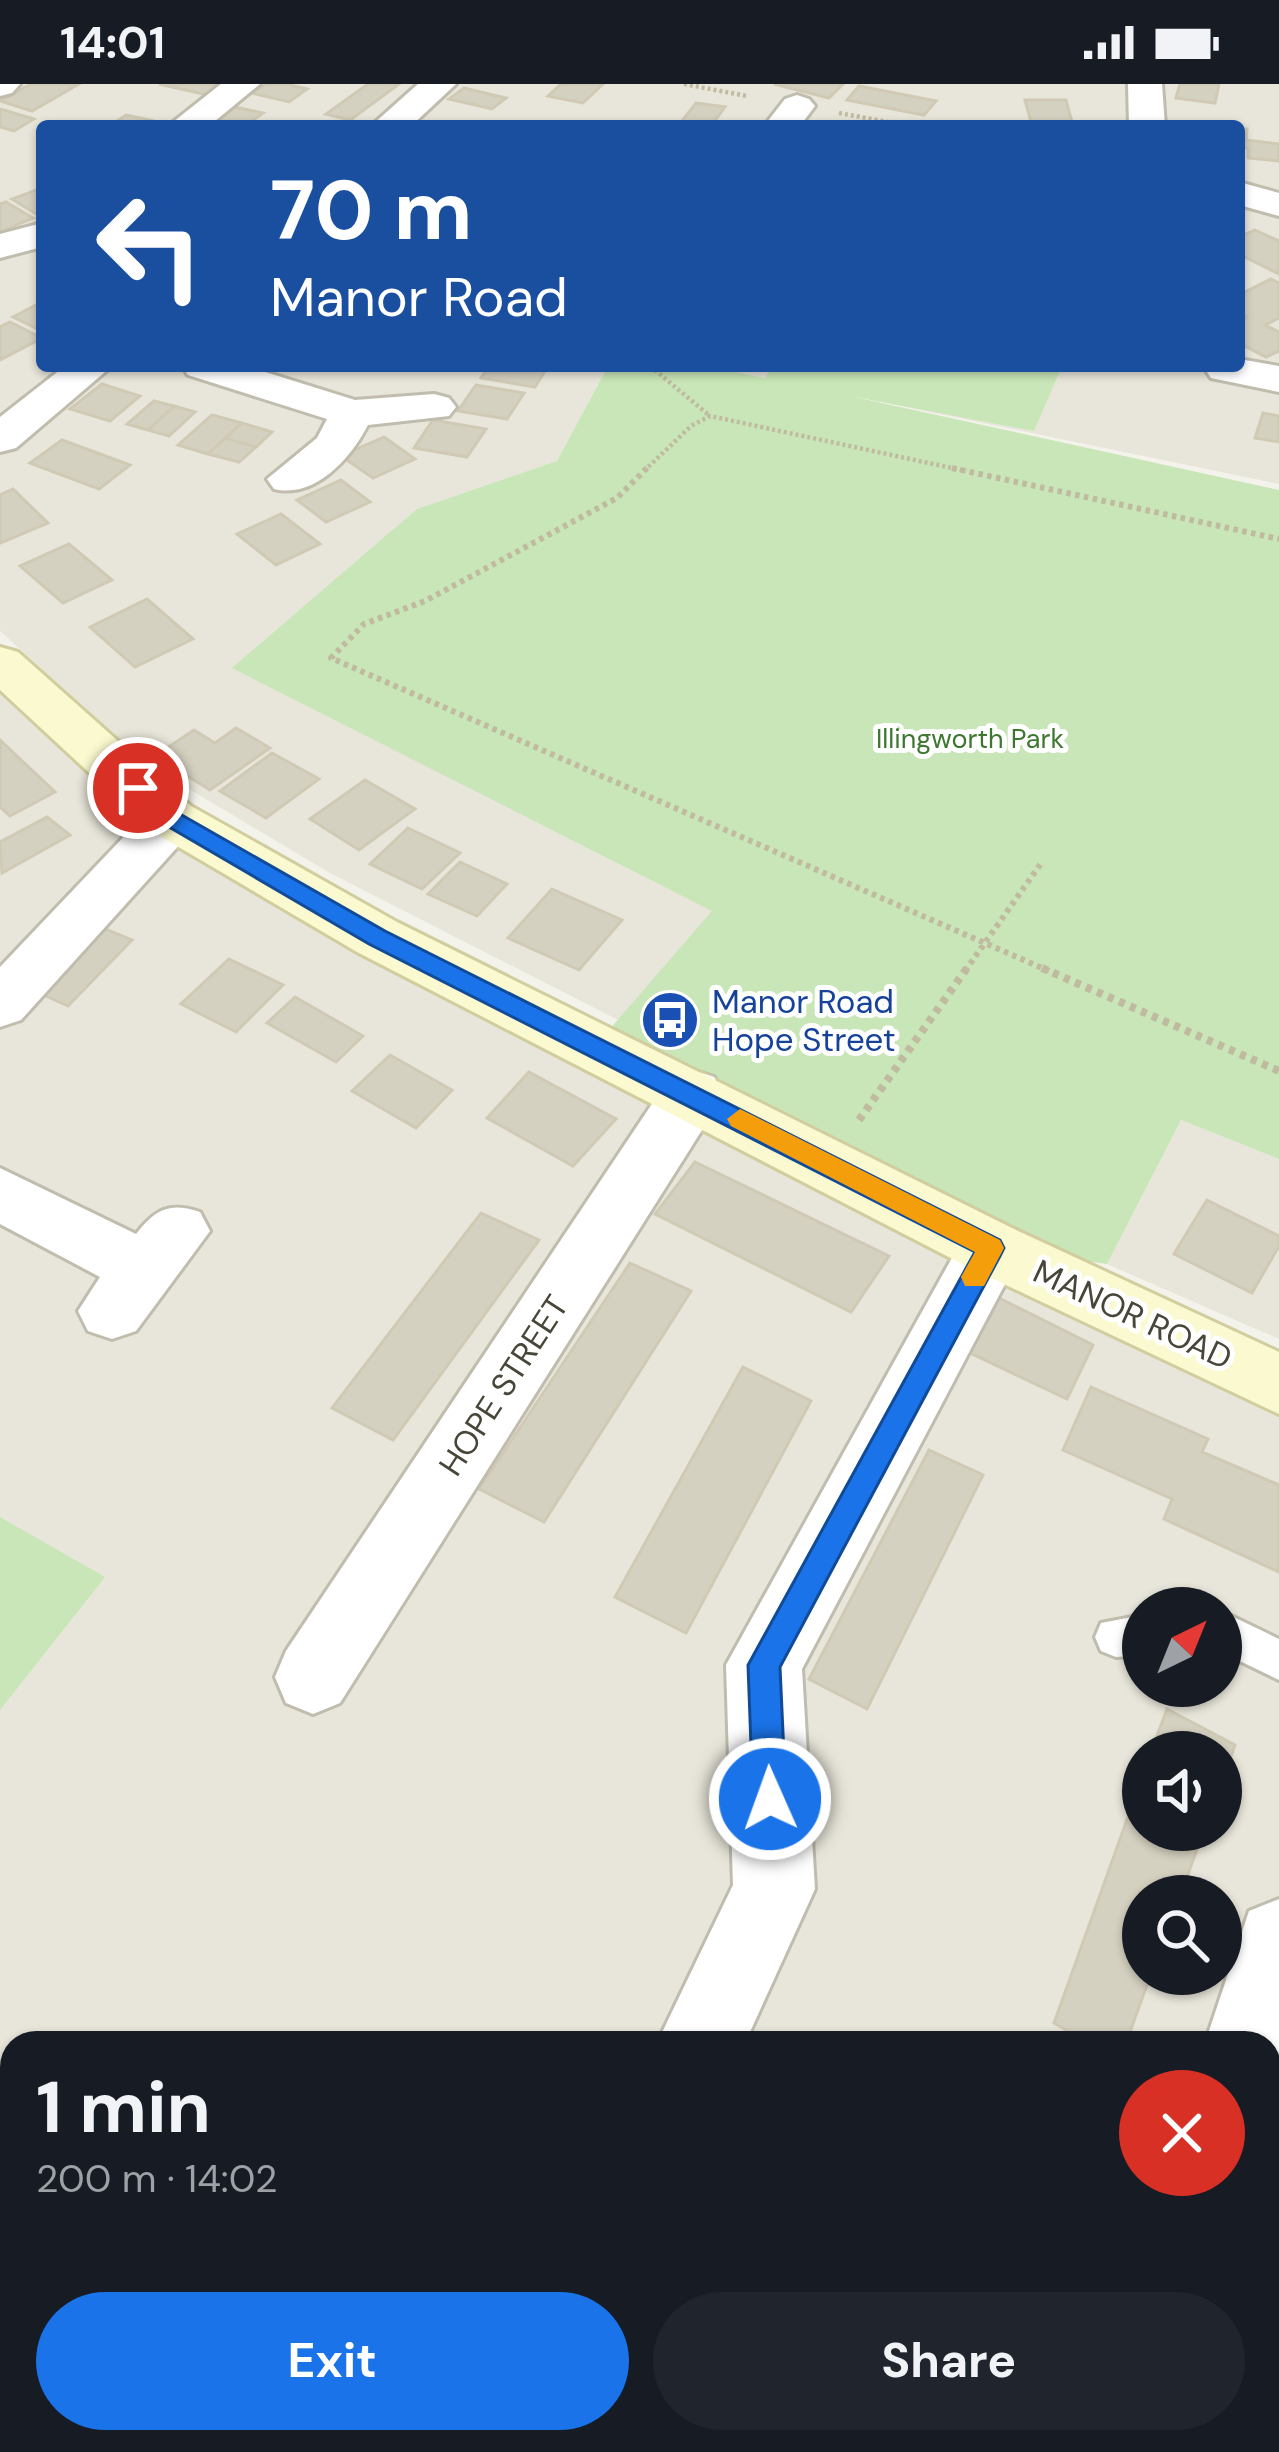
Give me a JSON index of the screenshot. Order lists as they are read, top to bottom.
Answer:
{
  "streets": {
    "street": ["MANOR ROAD", "HOPE STREET"]
  },
  "crossings": [
    ["MANOR ROAD", "HOPE STREET"]
  ],
  "parks": ["Illingworth Park"],
  "places": {
    "bus stop": ["Manor Road Hope Street"]
  },
  "north": "top right",
  "page": {
    "status": "14:01",
    "turn": ["70 m", "Manor Road"],
    "heading": ["1 min", "200 m · 14:02"],
    "buttons": ["Exit", "Share"]
  }
}
